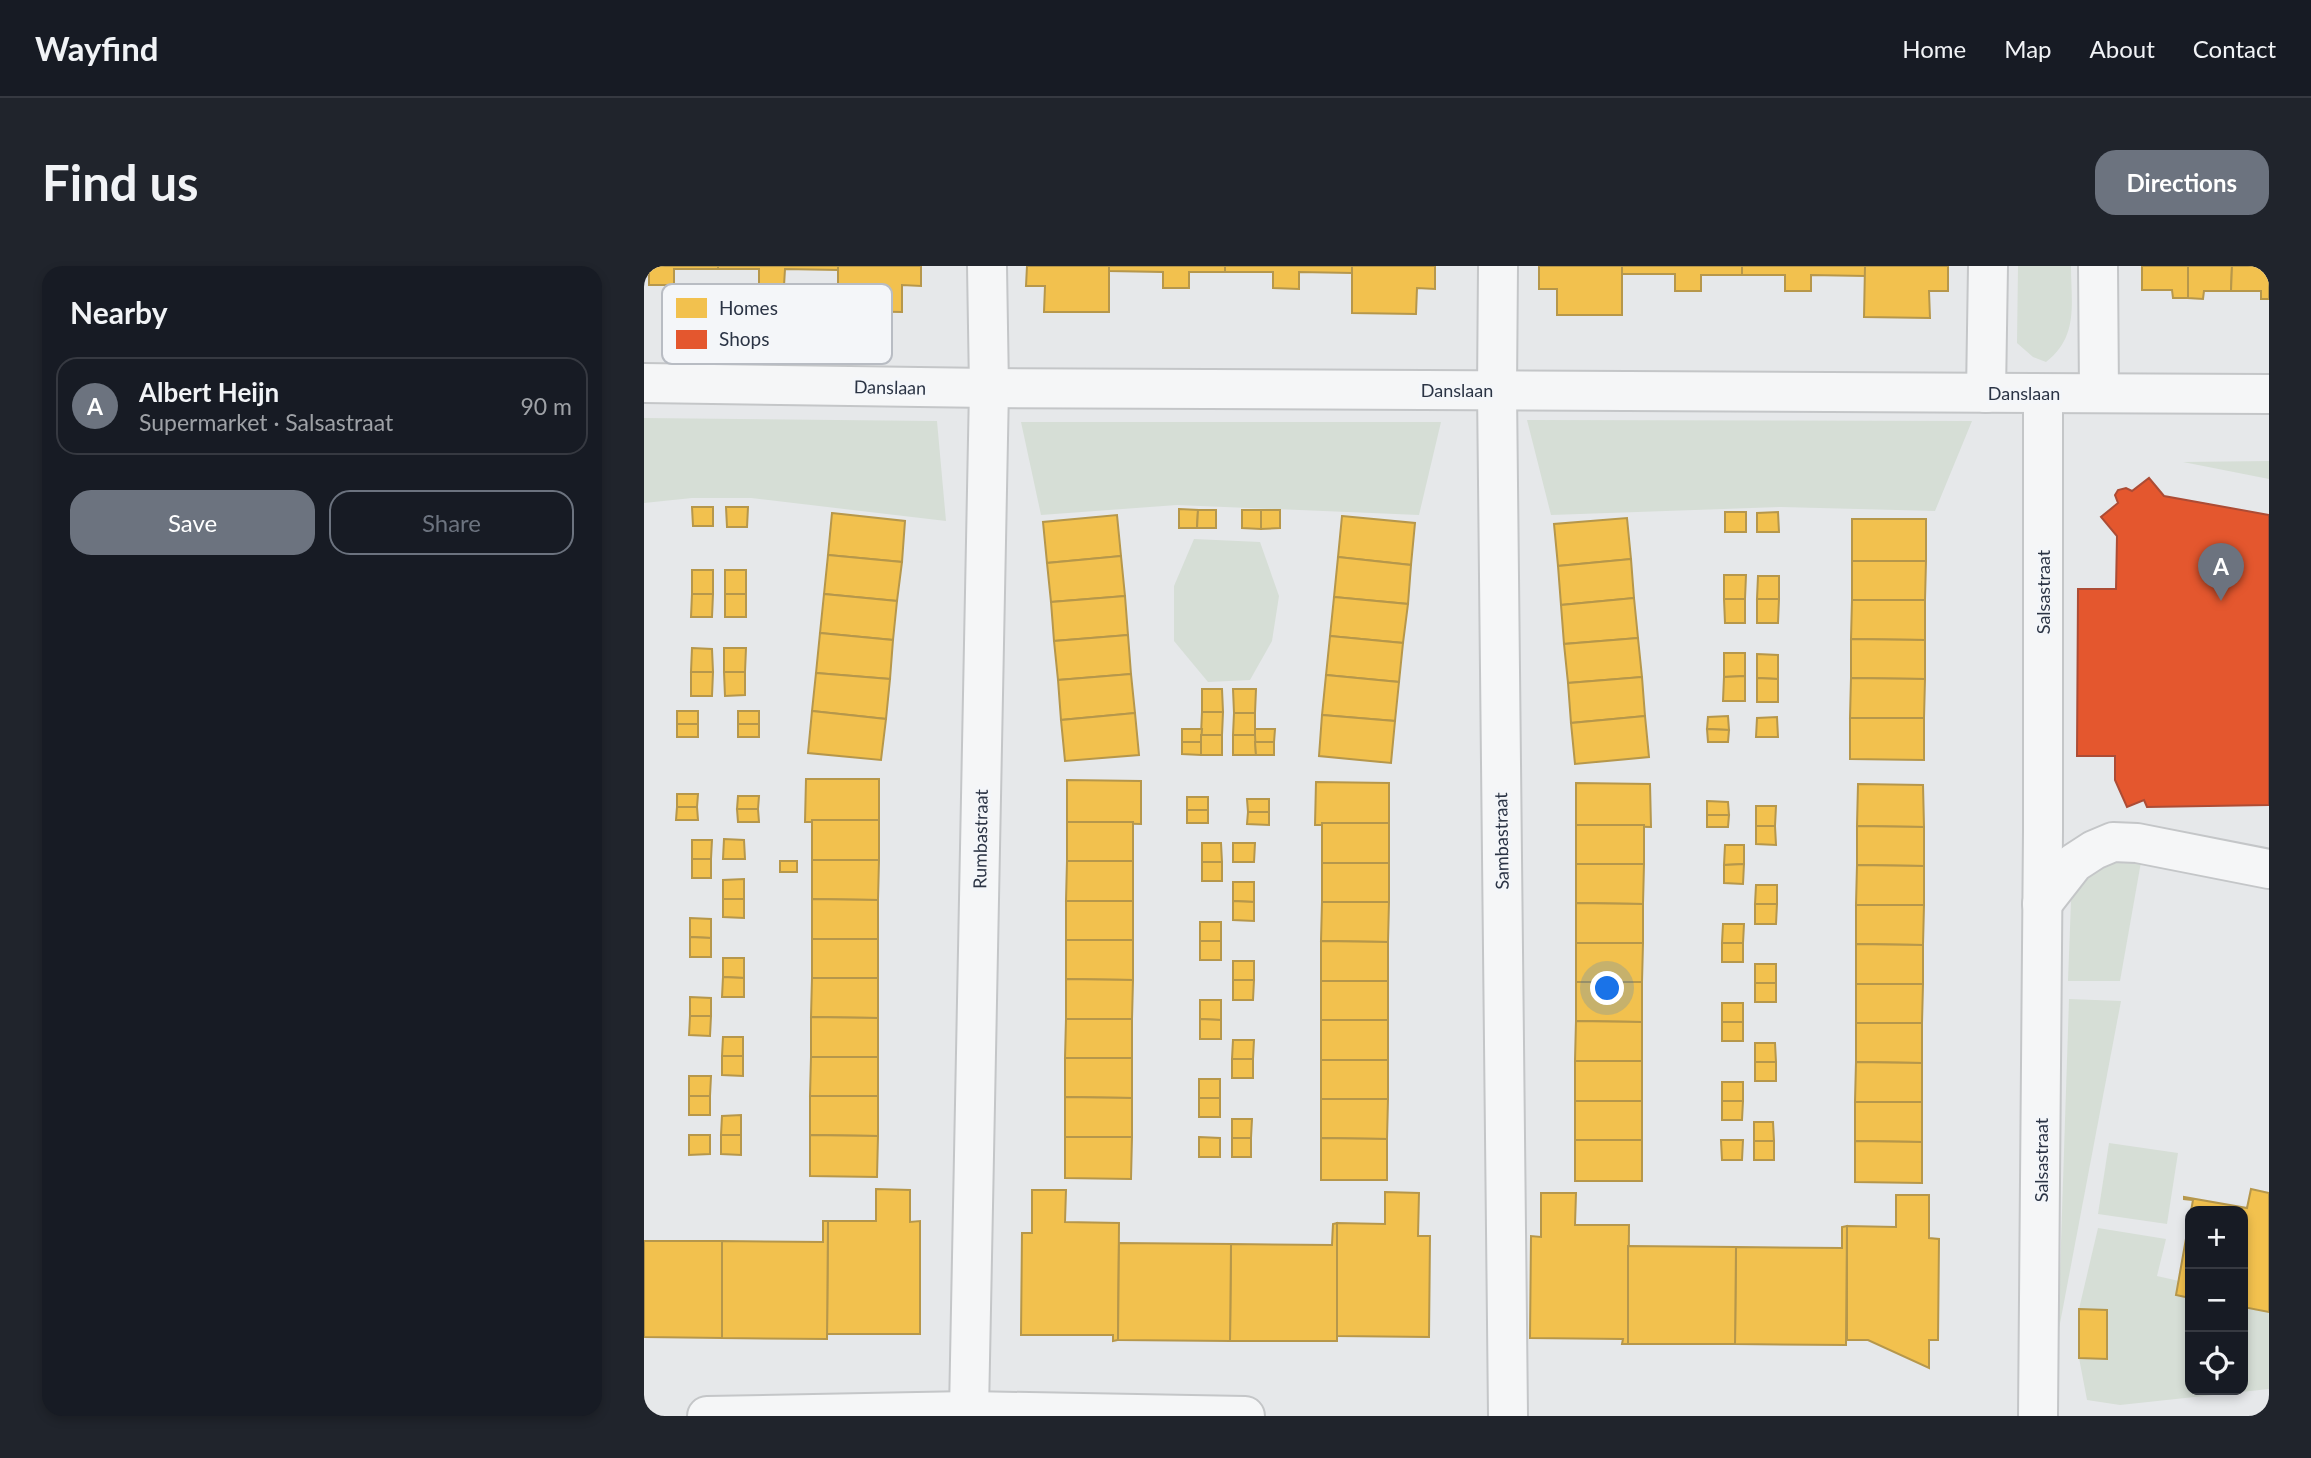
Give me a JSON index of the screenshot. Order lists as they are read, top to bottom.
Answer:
{
  "streets": {
    "street": [
      "Danslaan",
      "Salsastraat",
      "Rumbastraat",
      "Sambastraat"
    ]
  },
  "crossings": [
    ["Danslaan", "Salsastraat"],
    ["Danslaan", "Rumbastraat"],
    ["Danslaan", "Sambastraat"]
  ],
  "legend": ["Homes", "Shops"],
  "page": {
    "header": "Wayfind",
    "nav": [
      "Home",
      "Map",
      "About",
      "Contact"
    ],
    "buttons": [
      "Directions",
      ["Save", "Share"]
    ],
    "title": "Find us",
    "heading": "Nearby",
    "list": [
      {
        "mark": "A",
        "name": "Albert Heijn",
        "note": "Supermarket · Salsastraat",
        "value": "90 m"
      }
    ],
    "pins": "A",
    "map_buttons": ["+", "−"]
  }
}
